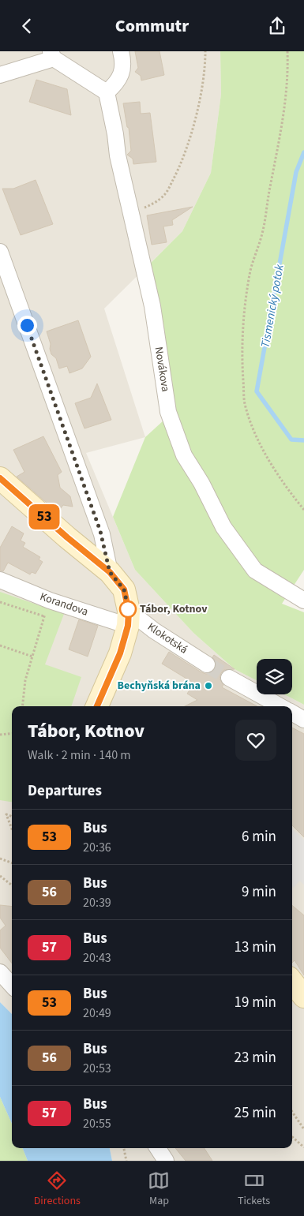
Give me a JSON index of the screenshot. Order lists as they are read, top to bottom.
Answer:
{
  "streets": {
    "street": ["Novákova", "Korandova", "Klokotská"]
  },
  "crossings": [
    ["Korandova", "Klokotská"]
  ],
  "water": ["Tismenický potok"],
  "places": ["Tábor, Kotnov", "Bechyňská brána"],
  "lines": ["bus line 53"],
  "page": {
    "header": "Commutr",
    "on_map": "53",
    "heading": [
      ["Tábor, Kotnov", "Walk · 2 min · 140 m"],
      "Departures"
    ],
    "list": [
      {
        "mark": "53",
        "name": "Bus",
        "note": "20:36",
        "value": "6 min"
      },
      {
        "mark": "56",
        "name": "Bus",
        "note": "20:39",
        "value": "9 min"
      },
      {
        "mark": "57",
        "name": "Bus",
        "note": "20:43",
        "value": "13 min"
      },
      {
        "mark": "53",
        "name": "Bus",
        "note": "20:49",
        "value": "19 min"
      },
      {
        "mark": "56",
        "name": "Bus",
        "note": "20:53",
        "value": "23 min"
      },
      {
        "mark": "57",
        "name": "Bus",
        "note": "20:55",
        "value": "25 min"
      }
    ],
    "tabs": ["Directions", "Map", "Tickets"]
  }
}
